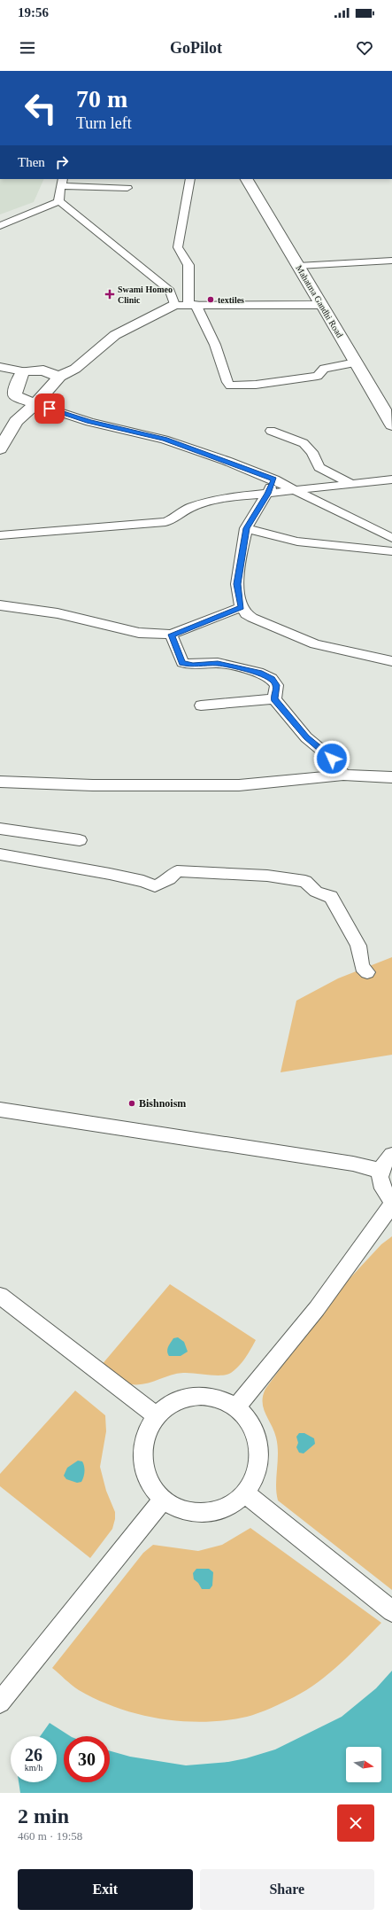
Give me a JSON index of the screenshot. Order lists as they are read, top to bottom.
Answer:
{
  "streets": {
    "street": ["Mahatma Gandhi Road"]
  },
  "places": {
    "health": ["Swami Homeo Clinic"],
    "other": ["textiles", "Bishnoism"]
  },
  "north": "right",
  "page": {
    "status": "19:56",
    "header": "GoPilot",
    "turn": ["70 m", "Turn left"],
    "then": "Then",
    "speed": "26 km/h",
    "limit": "30",
    "heading": ["2 min", "460 m · 19:58"],
    "buttons": ["Exit", "Share"]
  }
}
